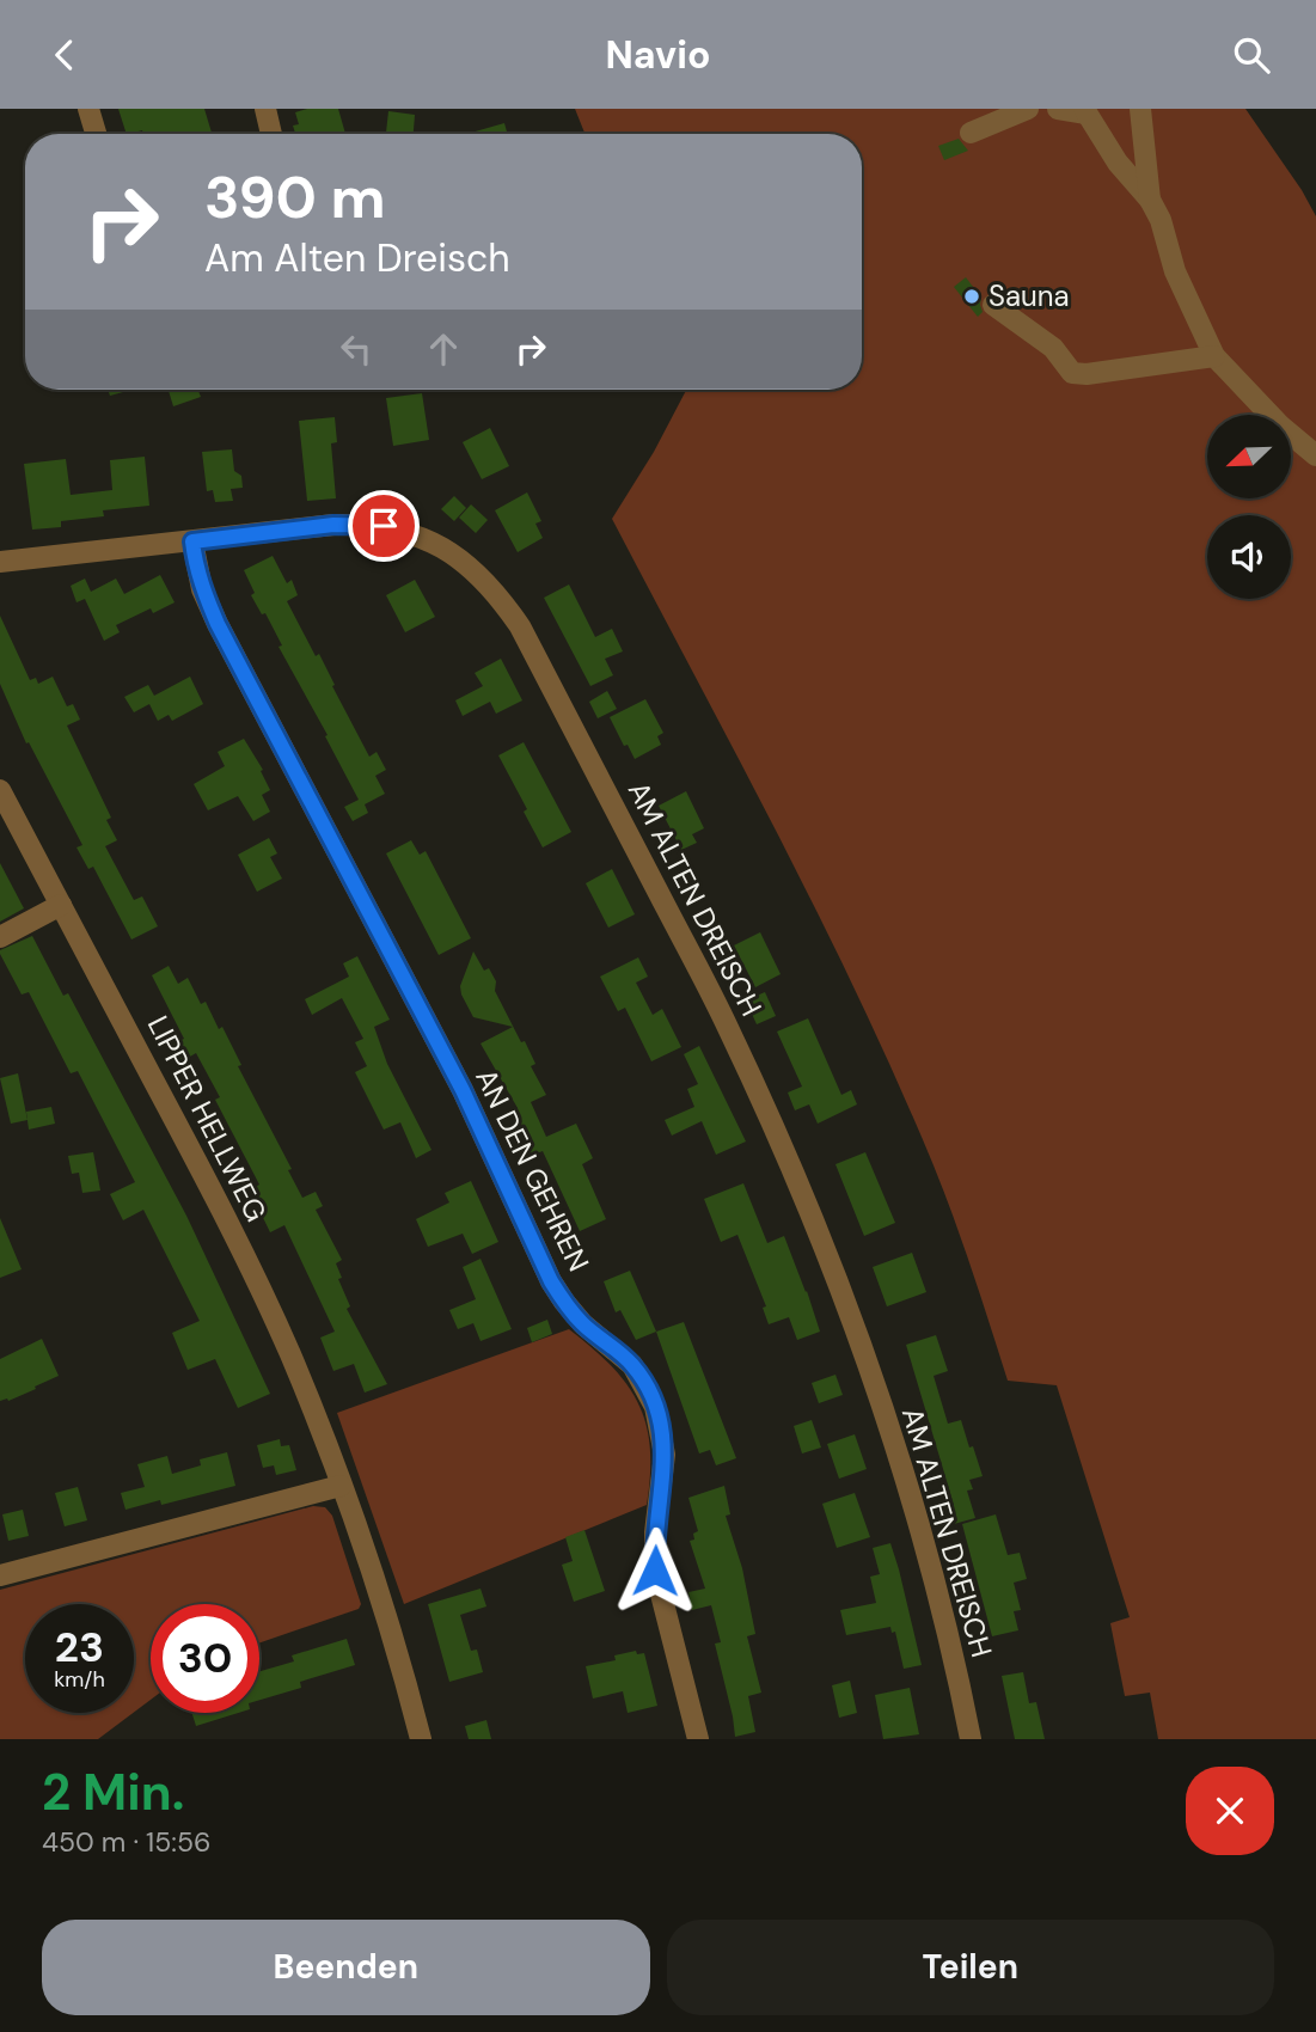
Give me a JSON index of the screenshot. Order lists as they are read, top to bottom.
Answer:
{
  "streets": {
    "street": ["AM ALTEN DREISCH", "LIPPER HELLWEG", "AN DEN GEHREN"]
  },
  "crossings": [
    ["AM ALTEN DREISCH", "AN DEN GEHREN"]
  ],
  "places": ["Sauna"],
  "north": "bottom left",
  "page": {
    "header": "Navio",
    "turn": ["390 m", "Am Alten Dreisch"],
    "speed": "23 km/h",
    "limit": "30",
    "heading": ["2 Min.", "450 m · 15:56"],
    "buttons": ["Beenden", "Teilen"]
  }
}
